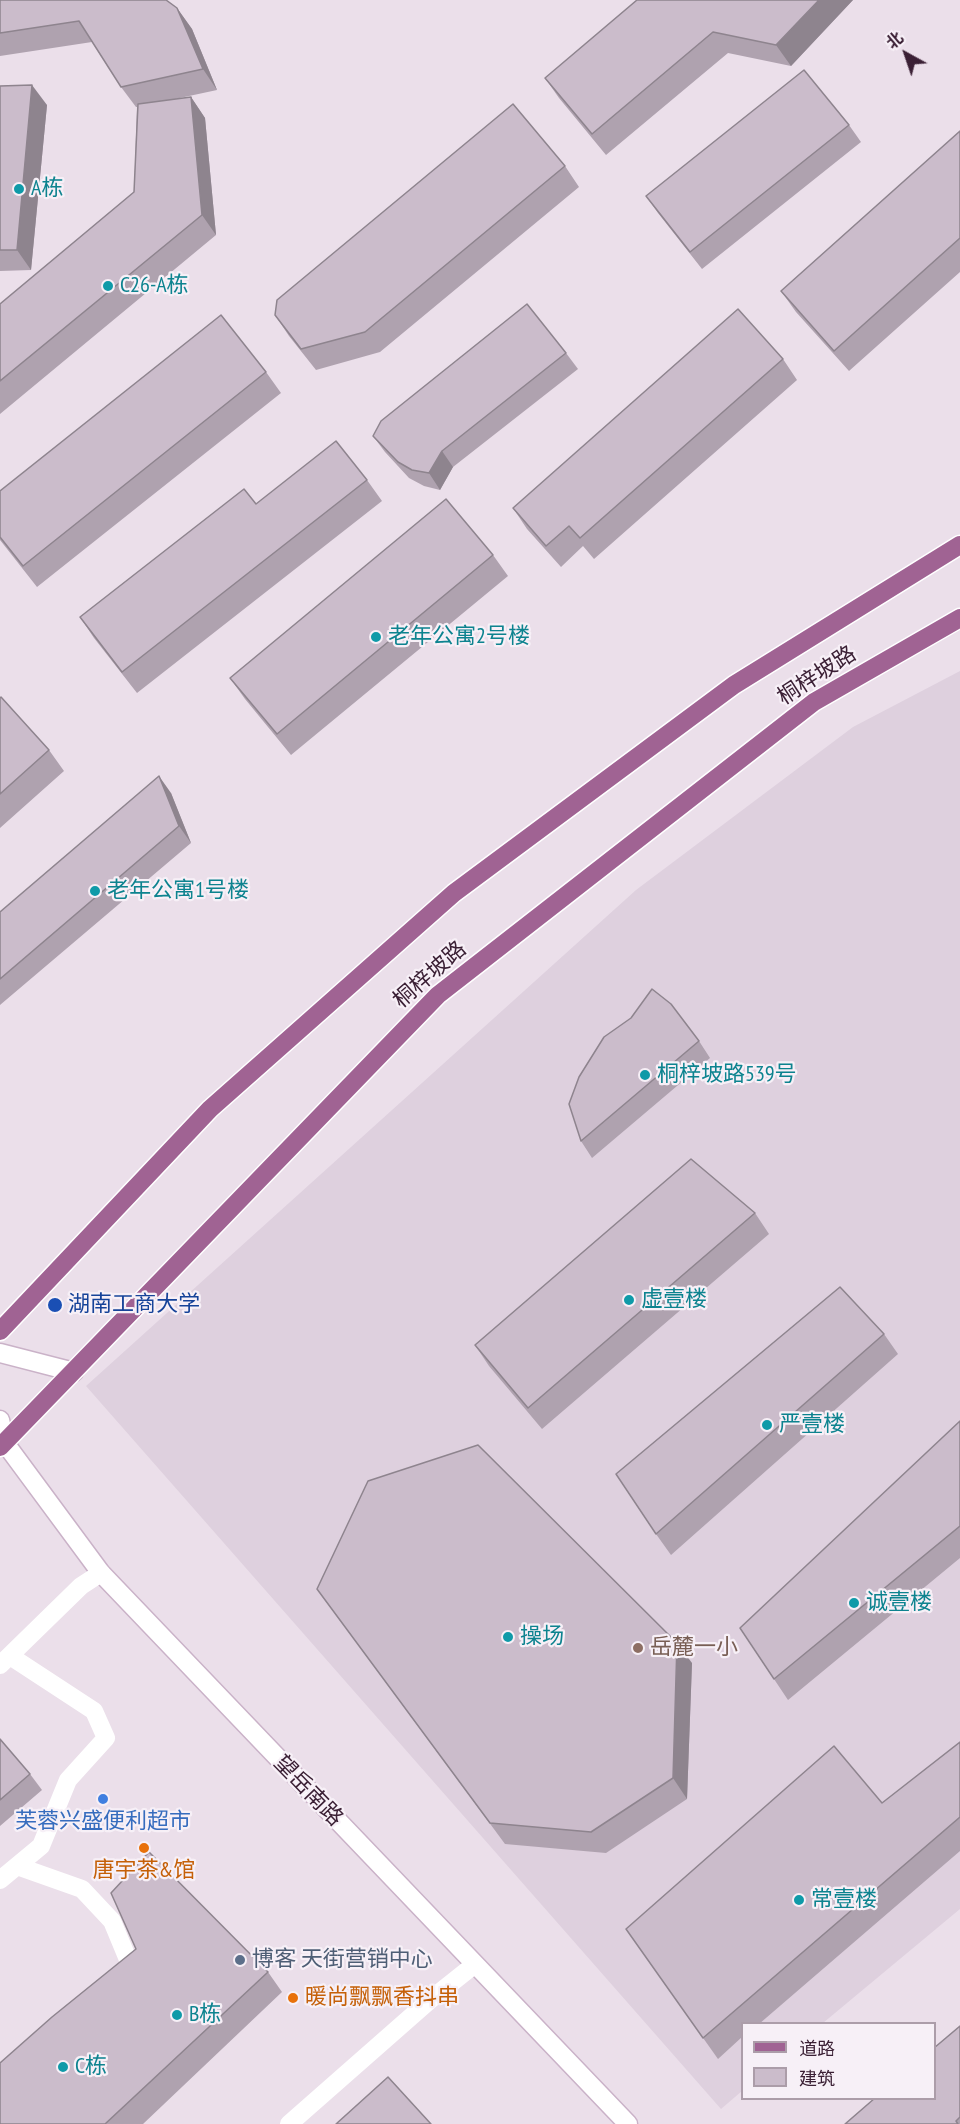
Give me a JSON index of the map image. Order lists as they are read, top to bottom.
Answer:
{
  "streets": {
    "main road": ["桐梓坡路"],
    "street": ["望岳南路"]
  },
  "crossings": [
    ["桐梓坡路", "望岳南路"]
  ],
  "places": [
    "A栋",
    "C26-A栋",
    "老年公寓2号楼",
    "老年公寓1号楼",
    "桐梓坡路539号",
    "虚壹楼",
    "湖南工商大学",
    "严壹楼",
    "诚壹楼",
    "操场",
    "岳麓一小",
    "芙蓉兴盛便利超市",
    "唐宇茶&馆",
    "常壹楼",
    "博客 天街营销中心",
    "暖尚飘飘香抖串",
    "B栋",
    "C栋"
  ],
  "legend": ["道路", "建筑"],
  "north": "top left"
}
